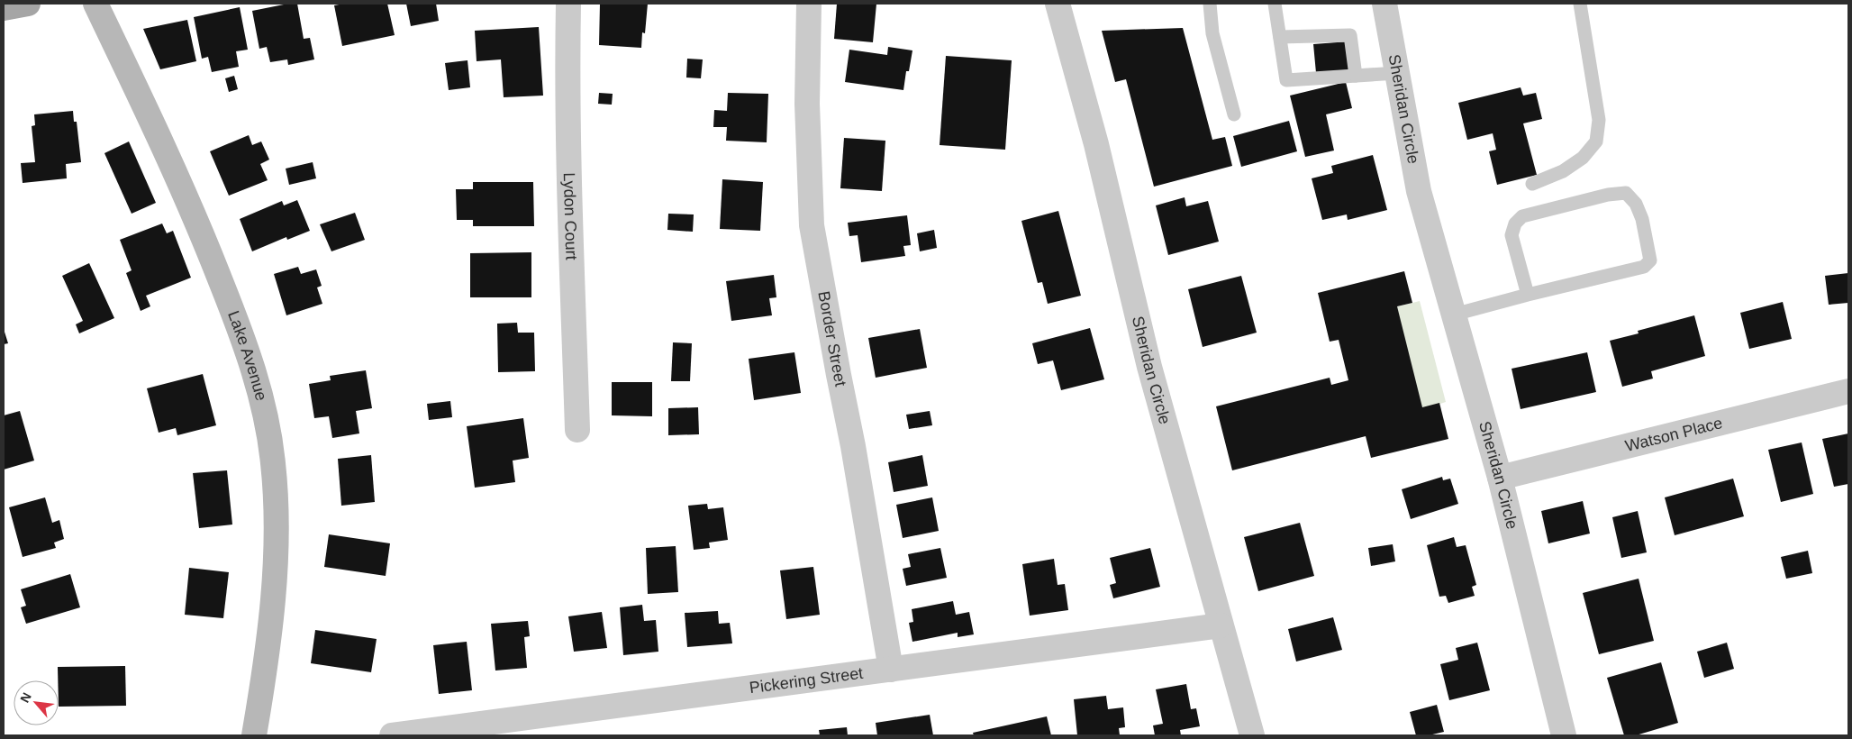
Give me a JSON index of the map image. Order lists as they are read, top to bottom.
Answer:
{
  "streets": {
    "street": [
      "Sheridan Circle",
      "Lydon Court",
      "Border Street",
      "Lake Avenue",
      "Watson Place",
      "Pickering Street"
    ]
  },
  "crossings": [
    ["Sheridan Circle", "Watson Place"],
    ["Sheridan Circle", "Pickering Street"],
    ["Border Street", "Pickering Street"]
  ],
  "north": "top left"
}
